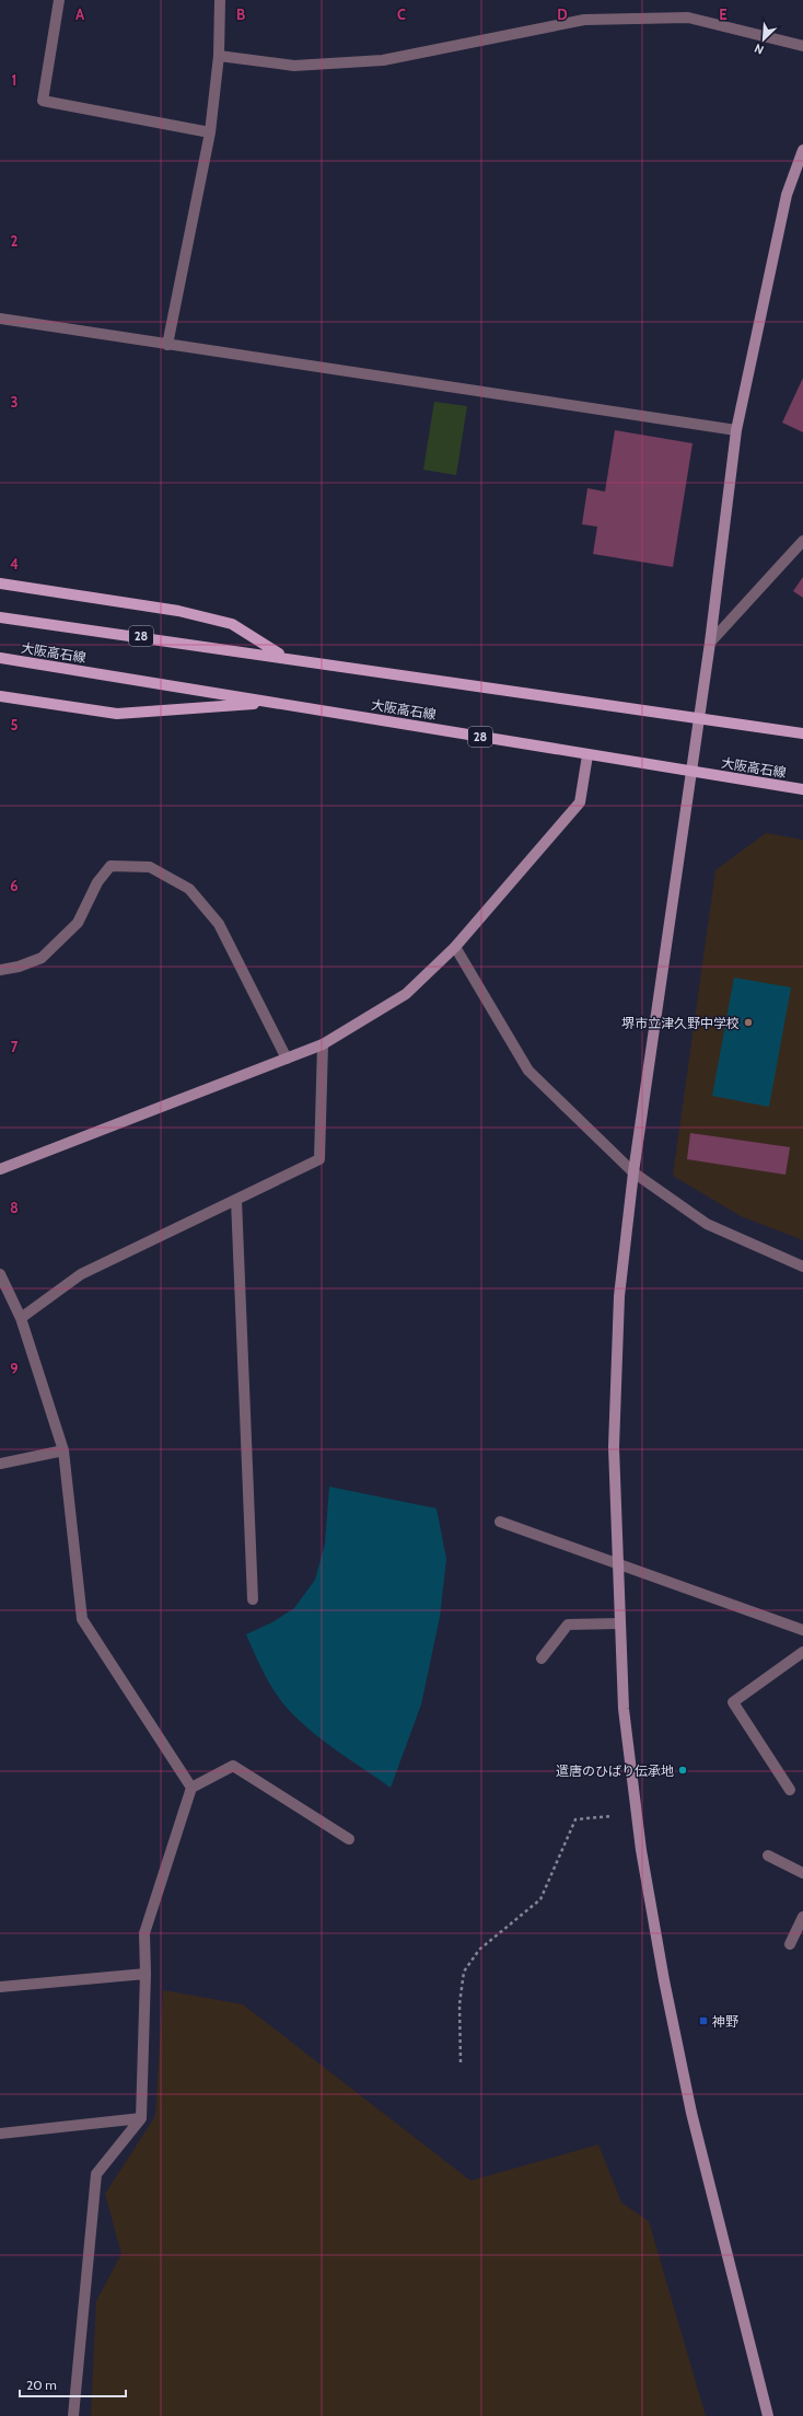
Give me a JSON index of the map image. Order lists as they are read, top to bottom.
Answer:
{
  "streets": {
    "main road": ["28", "大阪高石線"]
  },
  "places": {
    "other": ["堺市立津久野中学校", "遣唐のひばり伝承地"],
    "transit": ["神野"]
  },
  "scale_bar": "20 m",
  "north": "bottom left",
  "grid": {
    "columns": [
      "A",
      "B",
      "C",
      "D",
      "E"
    ],
    "rows": [
      "1",
      "2",
      "3",
      "4",
      "5",
      "6",
      "7",
      "8",
      "9"
    ]
  }
}
